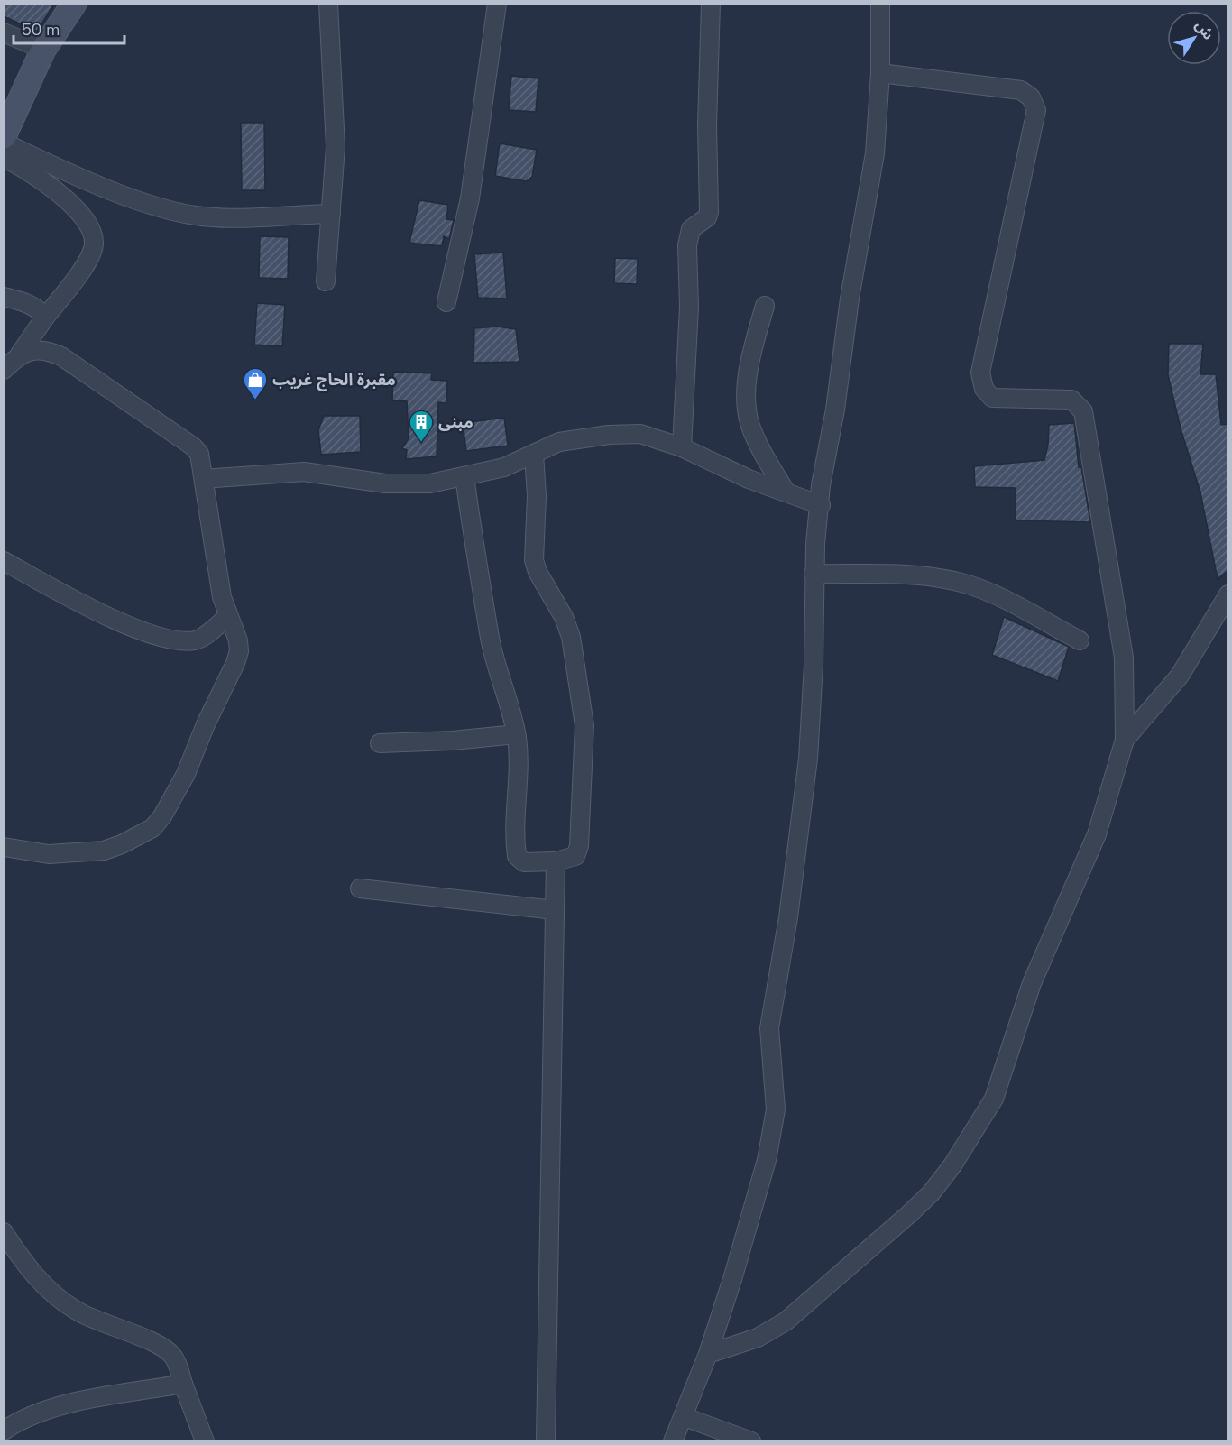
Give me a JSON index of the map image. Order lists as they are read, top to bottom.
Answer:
{
  "places": {
    "shop": ["مقبرة الحاج غريب"],
    "building": ["مبنى"]
  },
  "scale_bar": "50 m",
  "north": "top right"
}
